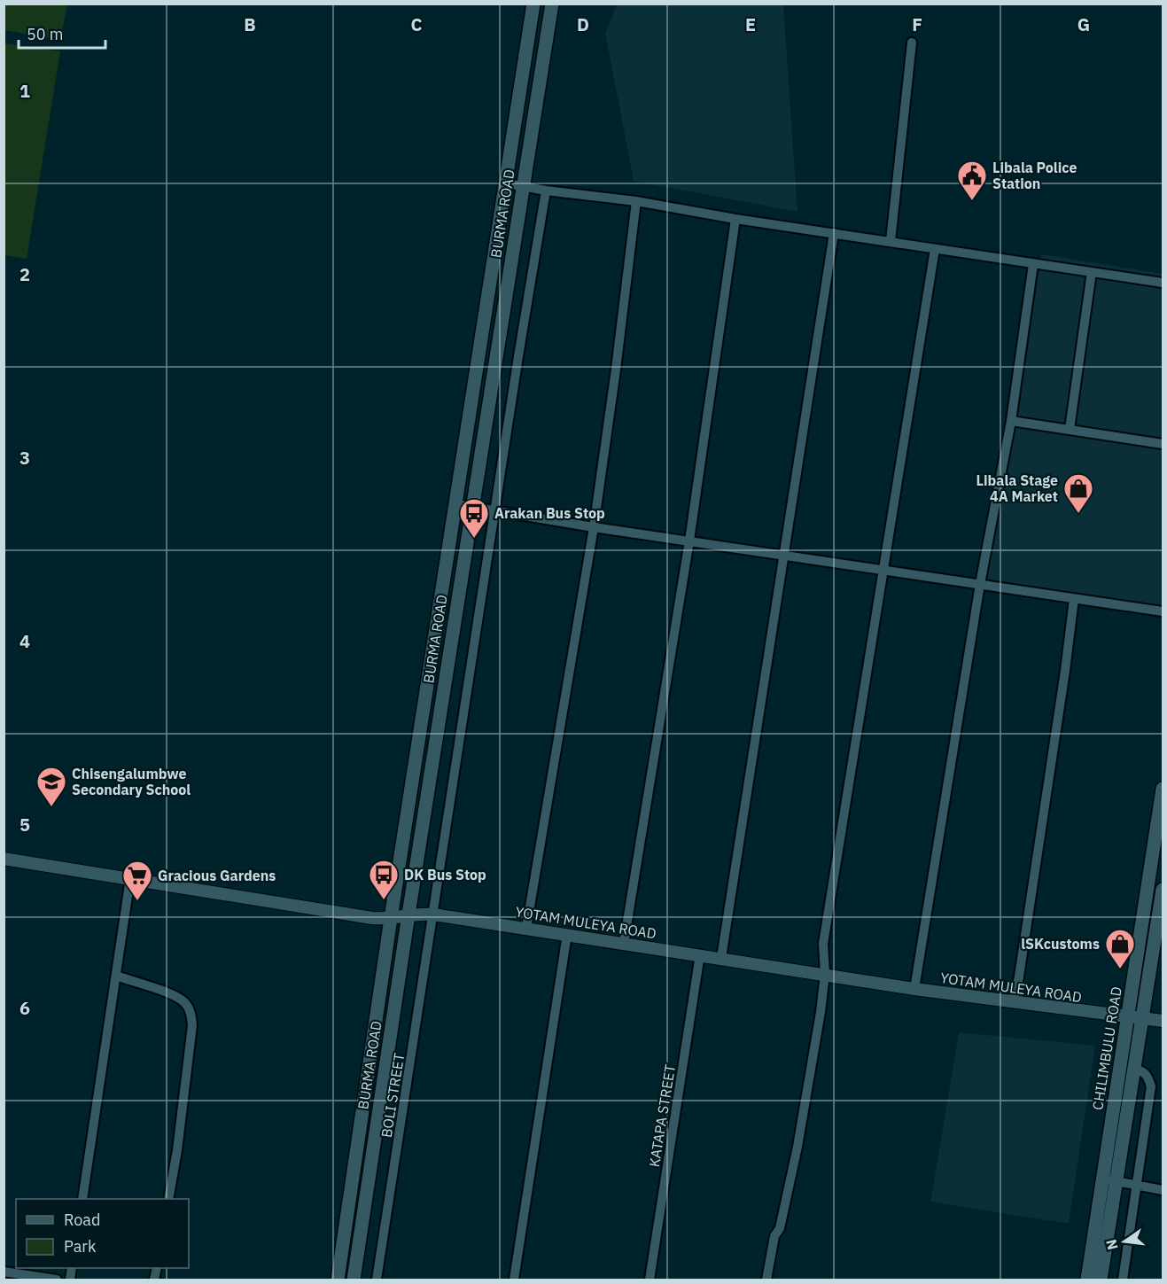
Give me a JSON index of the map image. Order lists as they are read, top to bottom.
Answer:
{
  "streets": {
    "main road": ["BURMA ROAD", "CHILIMBULU ROAD"],
    "street": ["YOTAM MULEYA ROAD", "BOLI STREET", "KATAPA STREET"]
  },
  "crossings": [
    ["BURMA ROAD", "YOTAM MULEYA ROAD"],
    ["YOTAM MULEYA ROAD", "CHILIMBULU ROAD"],
    ["YOTAM MULEYA ROAD", "BOLI STREET"],
    ["YOTAM MULEYA ROAD", "KATAPA STREET"]
  ],
  "places": {
    "public building": ["Libala Police Station"],
    "shop": ["Libala Stage 4A Market", "lSKcustoms"],
    "bus stop": ["Arakan Bus Stop", "DK Bus Stop"],
    "school or university": ["Chisengalumbwe Secondary School"],
    "supermarket": ["Gracious Gardens"]
  },
  "legend": ["Road", "Park"],
  "scale_bar": "50 m",
  "north": "left",
  "grid": {
    "columns": [
      "B",
      "C",
      "D",
      "E",
      "F",
      "G"
    ],
    "rows": [
      "1",
      "2",
      "3",
      "4",
      "5",
      "6"
    ]
  }
}
